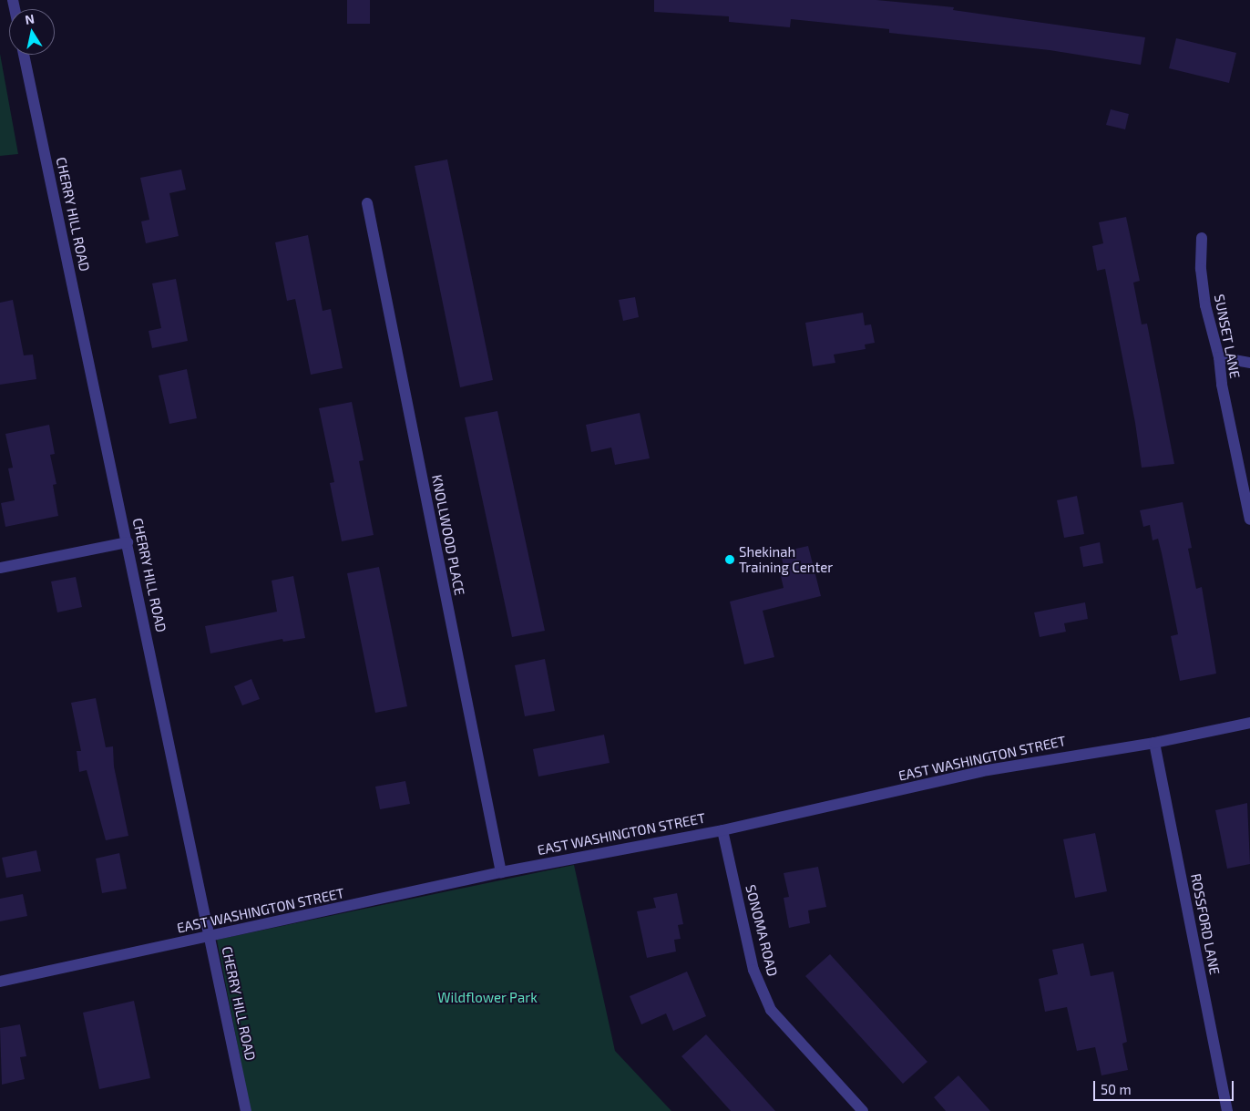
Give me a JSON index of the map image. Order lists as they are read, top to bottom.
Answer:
{
  "streets": {
    "street": [
      "CHERRY HILL ROAD",
      "SUNSET LANE",
      "KNOLLWOOD PLACE",
      "EAST WASHINGTON STREET",
      "ROSSFORD LANE",
      "SONOMA ROAD"
    ]
  },
  "crossings": [
    ["CHERRY HILL ROAD", "EAST WASHINGTON STREET"],
    ["KNOLLWOOD PLACE", "EAST WASHINGTON STREET"],
    ["EAST WASHINGTON STREET", "ROSSFORD LANE"],
    ["EAST WASHINGTON STREET", "SONOMA ROAD"]
  ],
  "parks": ["Wildflower Park"],
  "places": ["Shekinah Training Center"],
  "scale_bar": "50 m",
  "north": "top"
}
